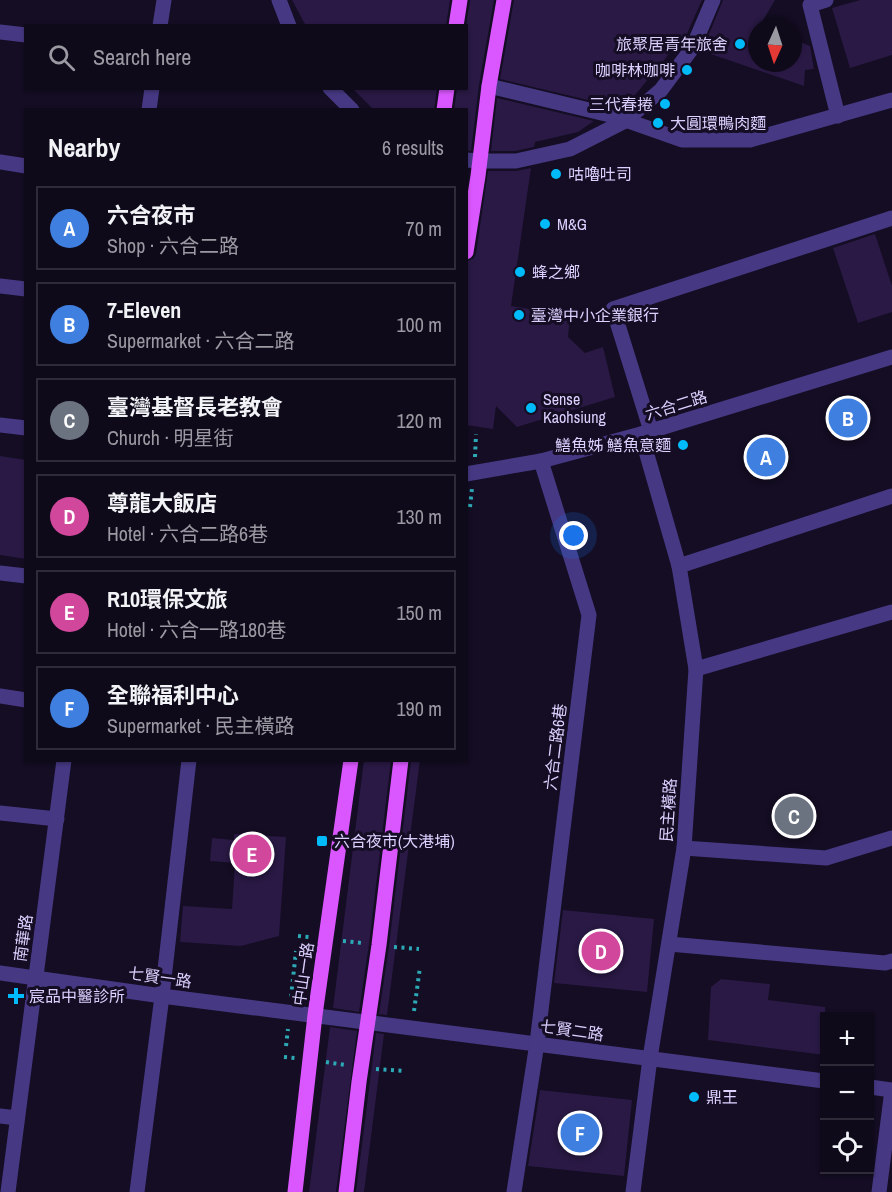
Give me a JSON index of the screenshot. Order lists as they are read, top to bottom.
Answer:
{
  "streets": {
    "main road": ["中山一路"],
    "street": [
      "六合二路",
      "六合二路6巷",
      "民主橫路",
      "南華路",
      "七賢一路",
      "七賢二路"
    ]
  },
  "crossings": [
    ["六合二路", "六合二路6巷"],
    ["六合二路", "民主橫路"],
    ["六合二路6巷", "七賢二路"],
    ["民主橫路", "七賢二路"],
    ["南華路", "七賢一路"],
    ["中山一路", "七賢一路"],
    ["中山一路", "七賢二路"],
    ["七賢一路", "七賢二路"]
  ],
  "places": {
    "other": [
      "旅聚居青年旅舍",
      "咖啡林咖啡",
      "三代春捲",
      "大圓環鴨肉麵",
      "咕嚕吐司",
      "M&G",
      "蜂之鄉",
      "臺灣中小企業銀行",
      "Sense Kaohsiung",
      "鱔魚姊 鱔魚意麵",
      "鼎王"
    ],
    "transit": ["六合夜市(大港埔)"],
    "health": ["宸品中醫診所"]
  },
  "north": "bottom",
  "page": {
    "search": "Search here",
    "heading": ["Nearby", "6 results"],
    "list": [
      {
        "mark": "A",
        "name": "六合夜市",
        "note": "Shop · 六合二路",
        "value": "70 m"
      },
      {
        "mark": "B",
        "name": "7-Eleven",
        "note": "Supermarket · 六合二路",
        "value": "100 m"
      },
      {
        "mark": "C",
        "name": "臺灣基督長老教會",
        "note": "Church · 明星街",
        "value": "120 m"
      },
      {
        "mark": "D",
        "name": "尊龍大飯店",
        "note": "Hotel · 六合二路6巷",
        "value": "130 m"
      },
      {
        "mark": "E",
        "name": "R10環保文旅",
        "note": "Hotel · 六合一路180巷",
        "value": "150 m"
      },
      {
        "mark": "F",
        "name": "全聯福利中心",
        "note": "Supermarket · 民主橫路",
        "value": "190 m"
      }
    ],
    "pins": [
      "B",
      "A",
      "C",
      "E",
      "D",
      "F"
    ],
    "map_buttons": ["+", "−"]
  }
}
